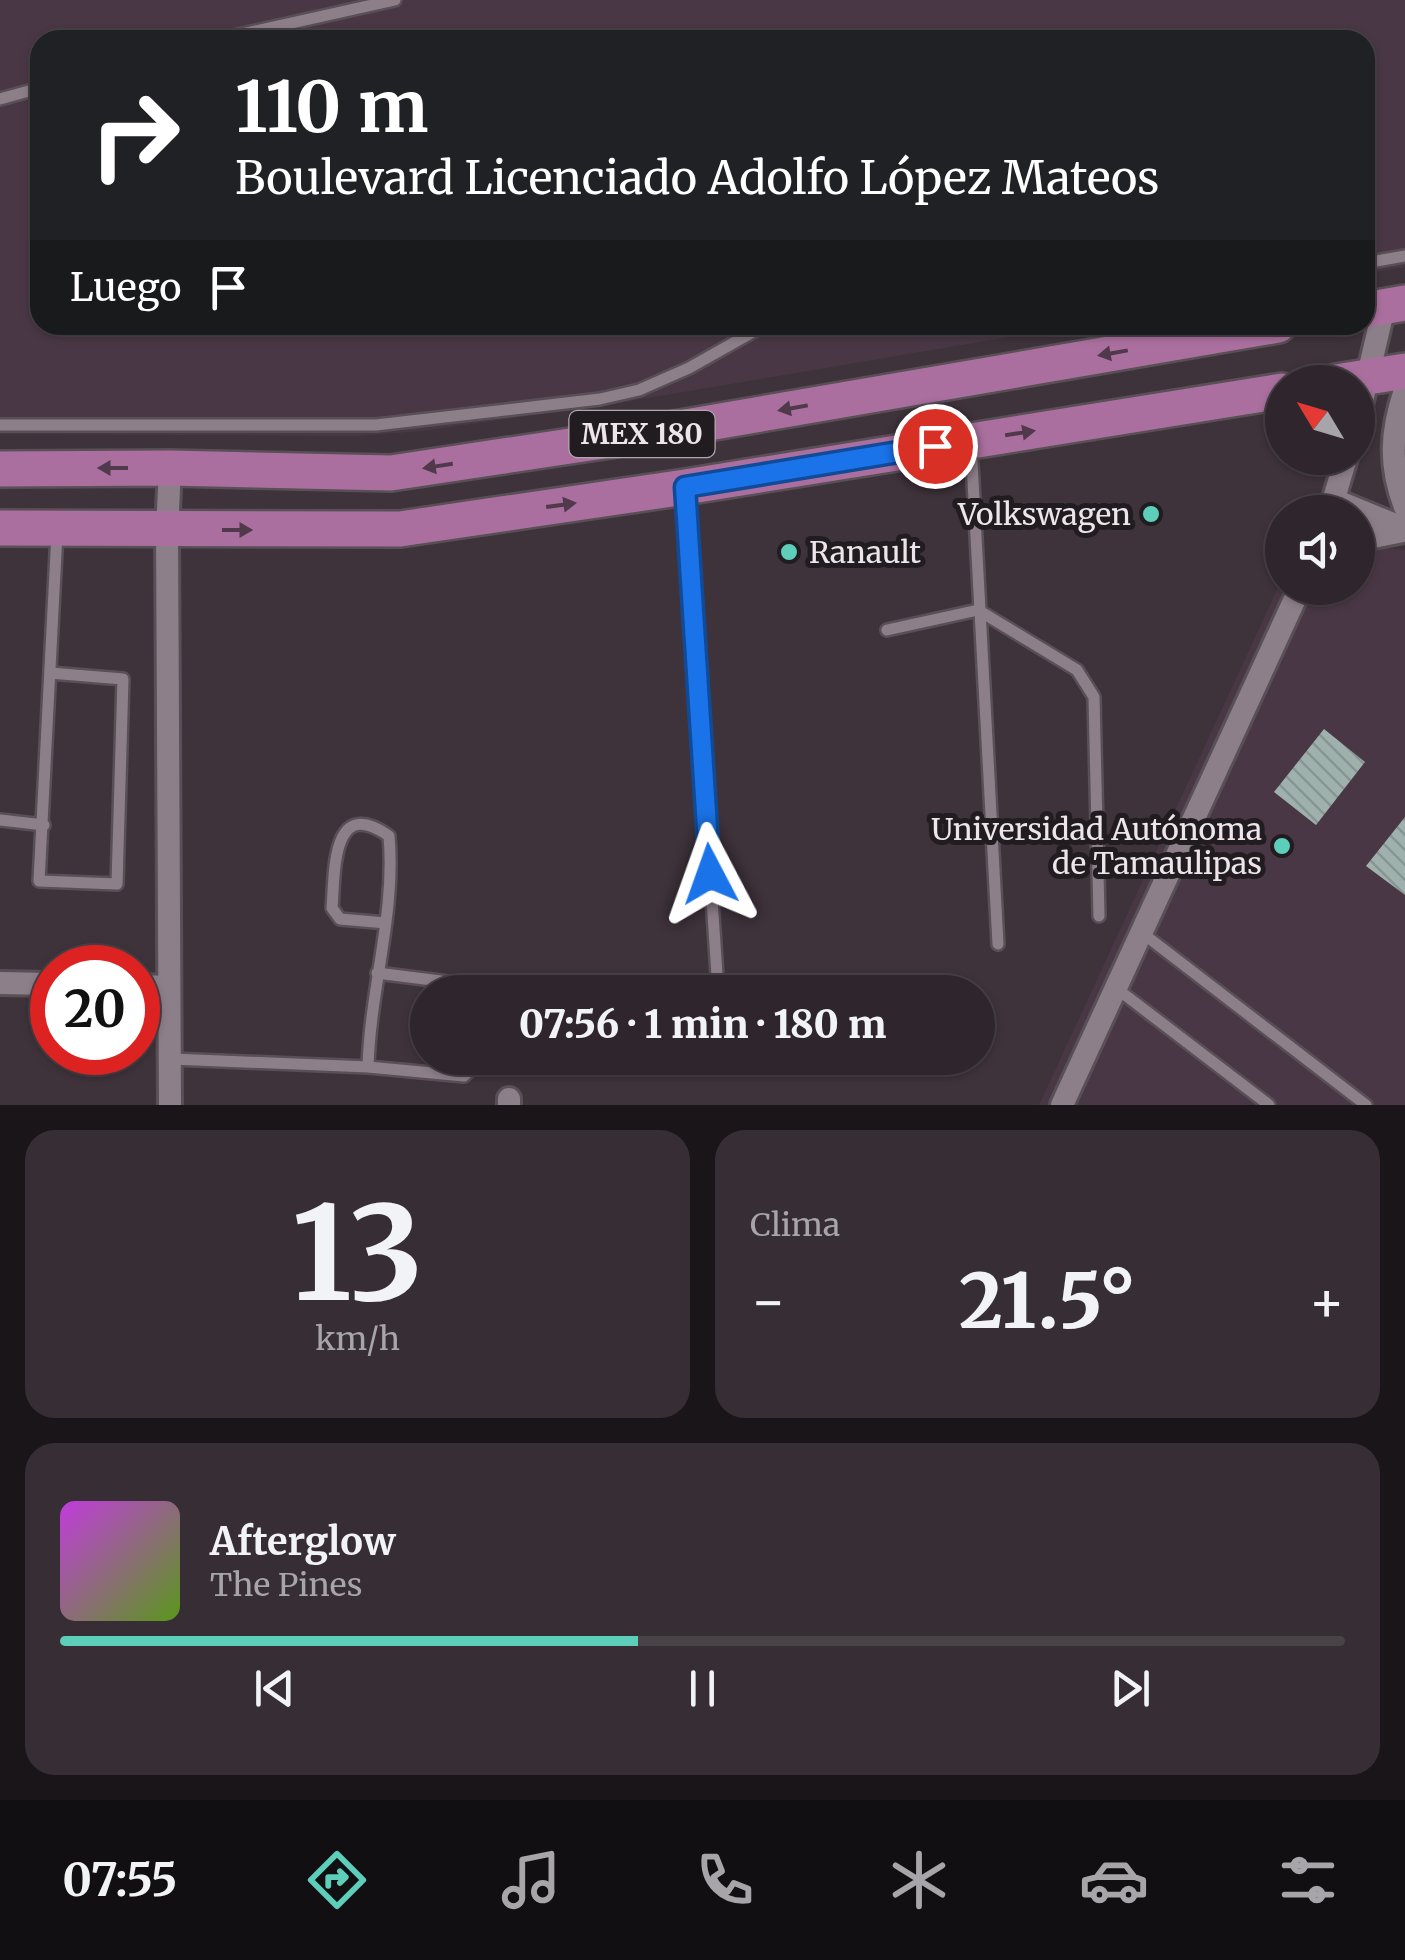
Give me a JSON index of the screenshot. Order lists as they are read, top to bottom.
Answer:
{
  "streets": {
    "main road": ["MEX 180"]
  },
  "places": ["Volkswagen", "Ranault", "Universidad Autónoma de Tamaulipas"],
  "north": "top left",
  "page": {
    "turn": ["110 m", "Boulevard Licenciado Adolfo López Mateos"],
    "then": "Luego",
    "limit": "20",
    "trip": "07:56 · 1 min · 180 m",
    "tile": [
      ["13", "km/h"],
      "Clima"
    ],
    "heat": ["−", "21.5°", "+"],
    "song": ["Afterglow", "The Pines"],
    "tabs": "07:55"
  }
}
